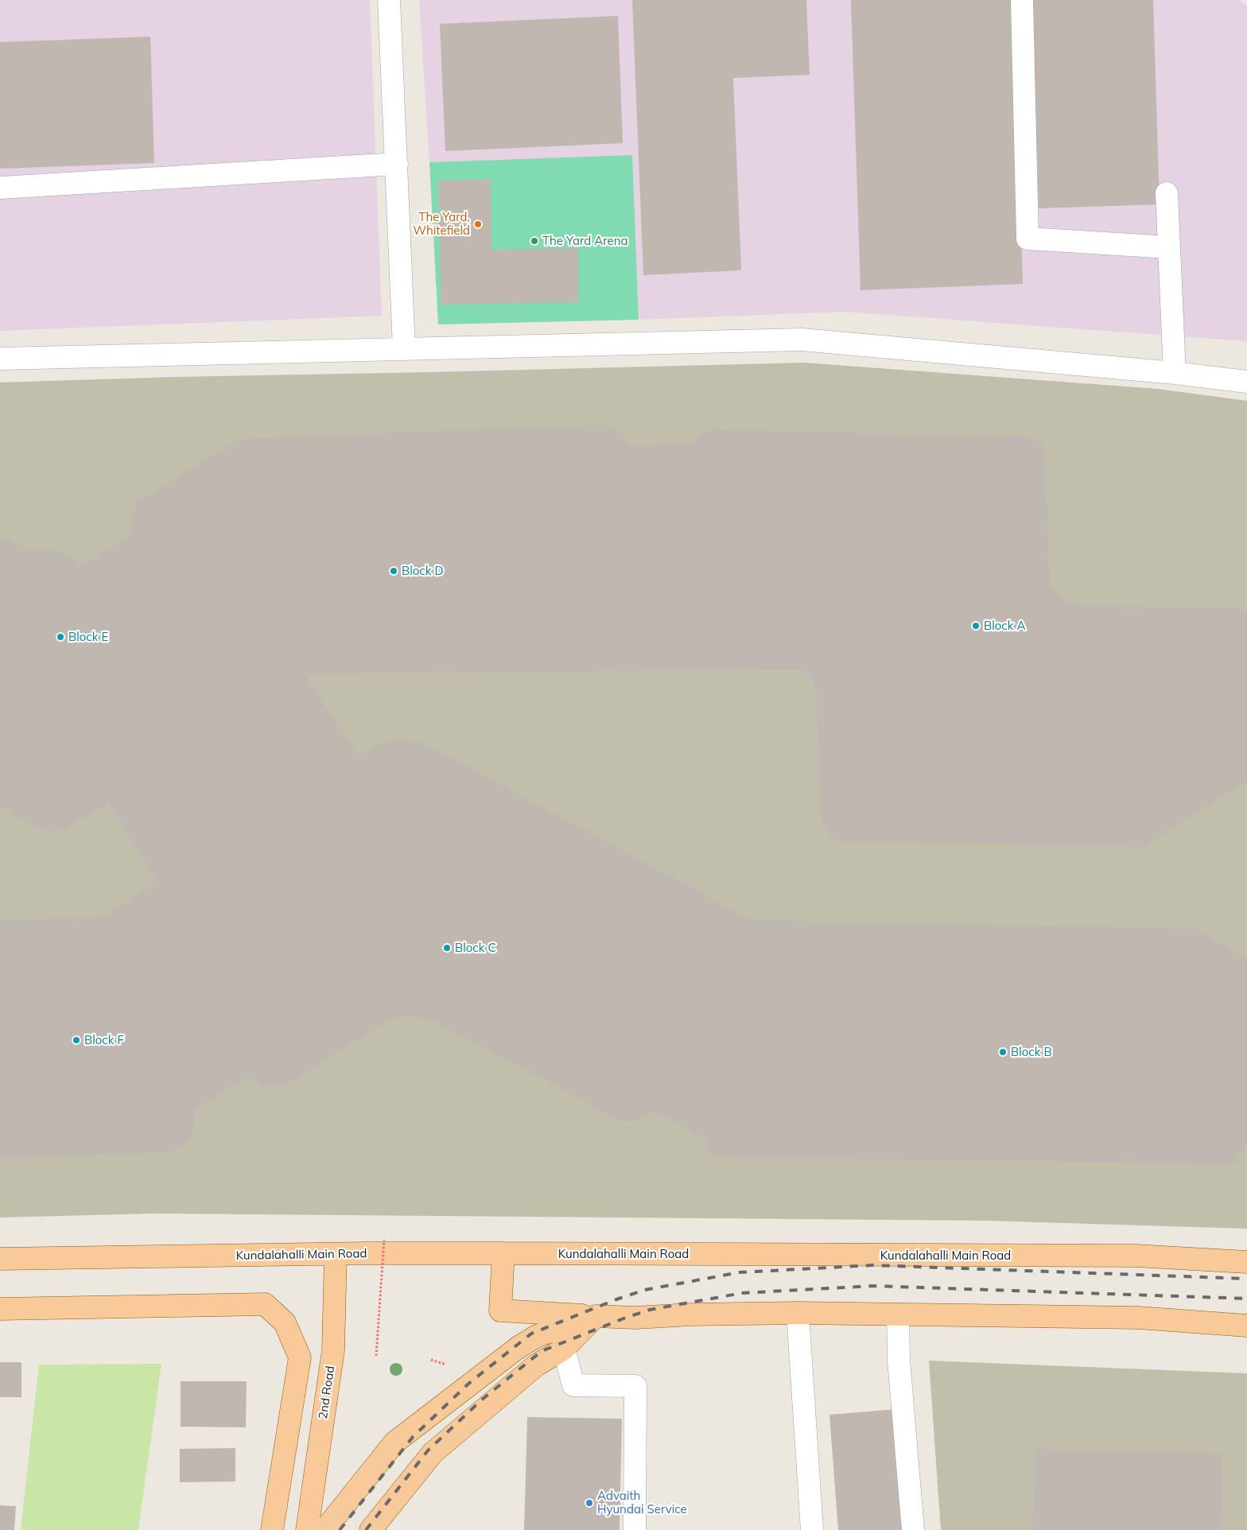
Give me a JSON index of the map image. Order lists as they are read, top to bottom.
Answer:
{
  "streets": {
    "main road": ["Kundalahalli Main Road", "2nd Road"]
  },
  "crossings": [
    ["Kundalahalli Main Road", "2nd Road"]
  ],
  "places": [
    "The Yard, Whitefield",
    "The Yard Arena",
    "Block D",
    "Block A",
    "Block E",
    "Block C",
    "Block F",
    "Block B",
    "Advaith Hyundai Service"
  ]
}
